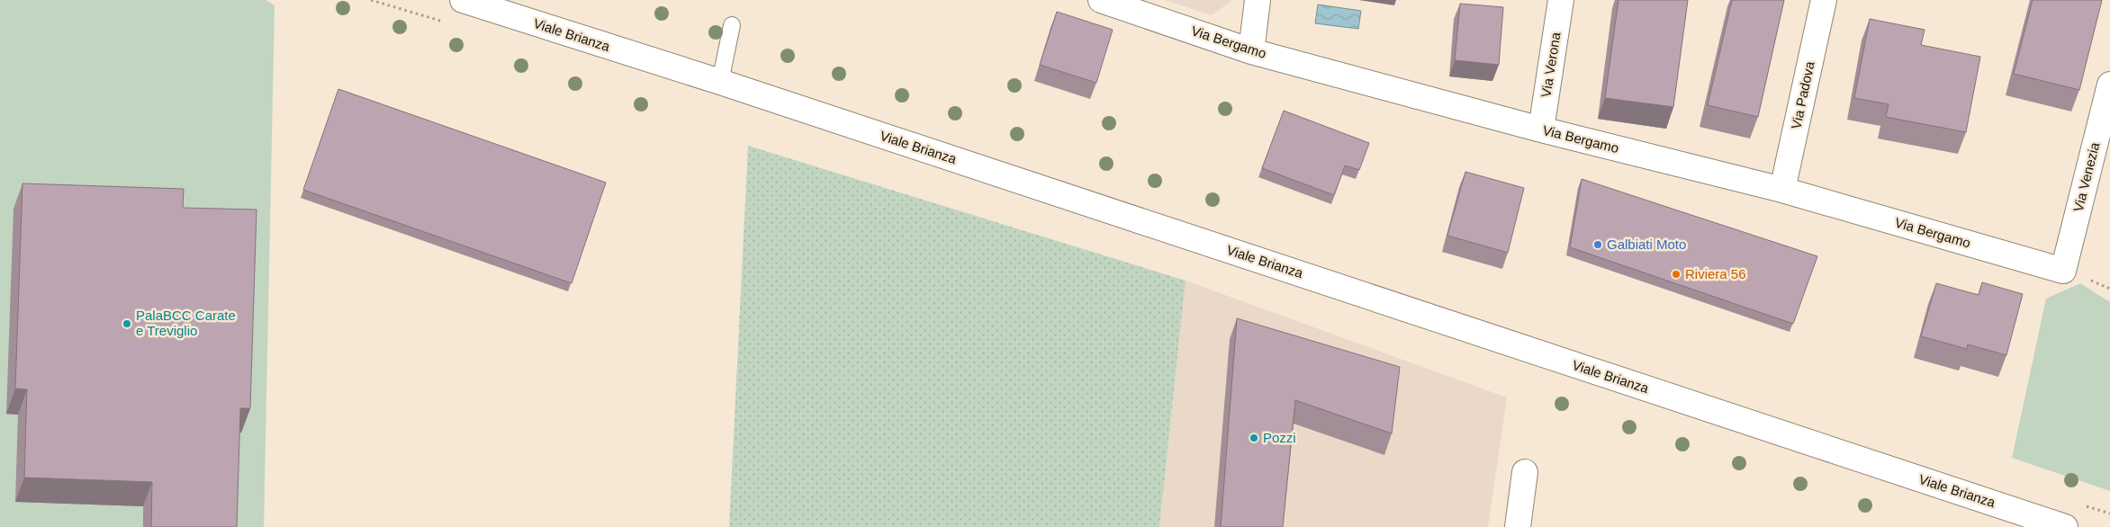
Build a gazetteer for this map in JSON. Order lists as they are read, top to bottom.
{
  "streets": {
    "main road": [
      "Viale Brianza",
      "Via Bergamo",
      "Via Verona",
      "Via Padova",
      "Via Venezia"
    ]
  },
  "crossings": [
    ["Via Bergamo", "Via Verona"],
    ["Via Bergamo", "Via Padova"],
    ["Via Bergamo", "Via Venezia"]
  ],
  "places": [
    "Galbiati Moto",
    "Riviera 56",
    "PalaBCC Carate e Treviglio",
    "Pozzi"
  ]
}
